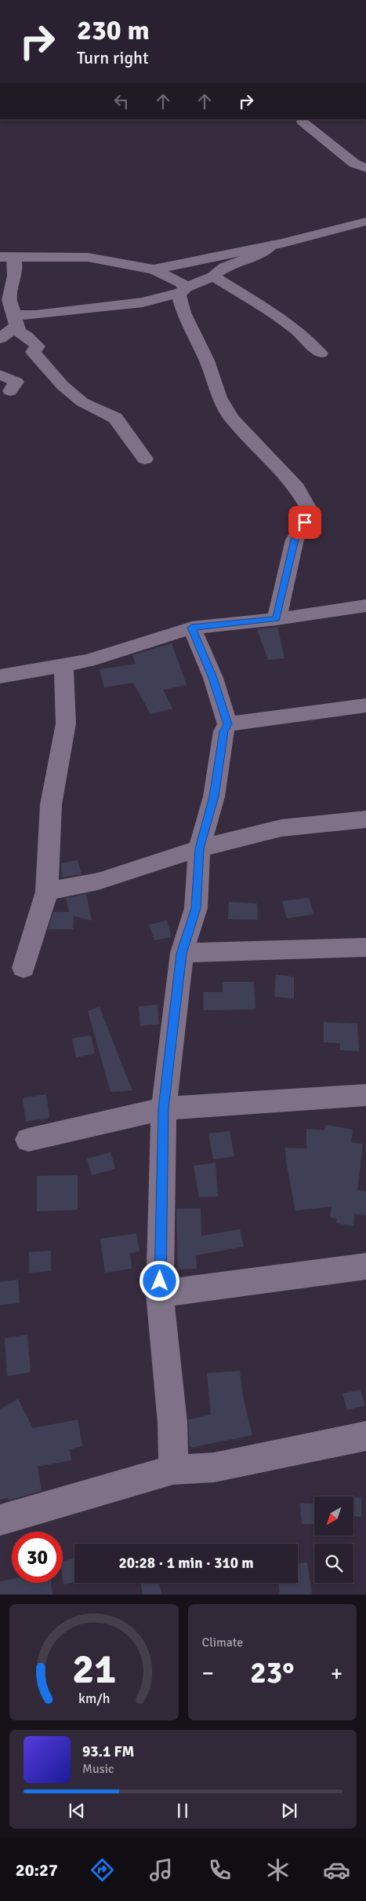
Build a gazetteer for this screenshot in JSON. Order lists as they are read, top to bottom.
{
  "north": "bottom left",
  "page": {
    "turn": ["230 m", "Turn right"],
    "limit": "30",
    "trip": "20:28 · 1 min · 310 m",
    "tile": "Climate",
    "heat": ["−", "23°", "+"],
    "song": ["93.1 FM", "Music"],
    "tabs": "20:27",
    "gauge": ["21", "km/h"]
  }
}
